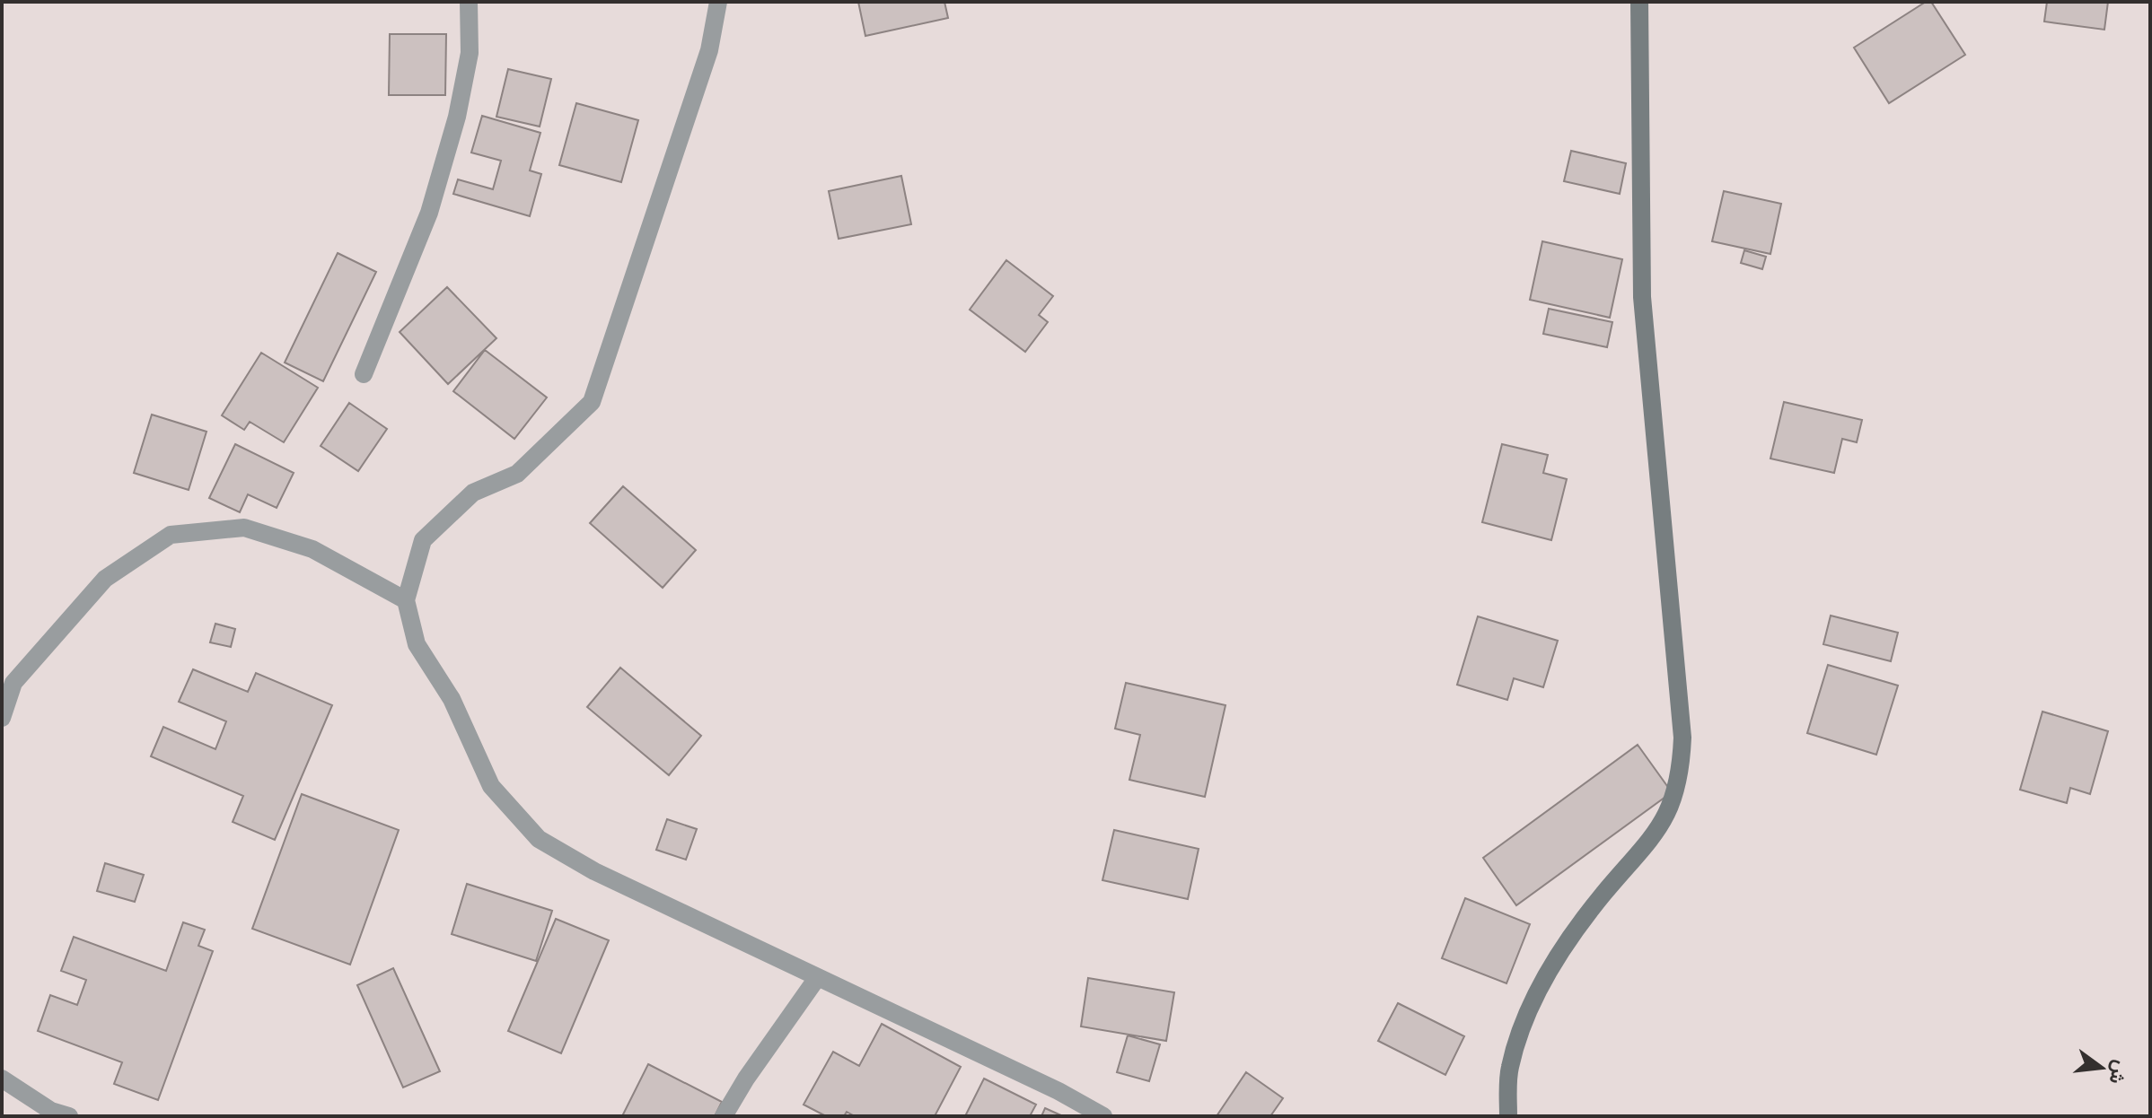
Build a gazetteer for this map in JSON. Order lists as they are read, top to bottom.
{
  "north": "right"
}
